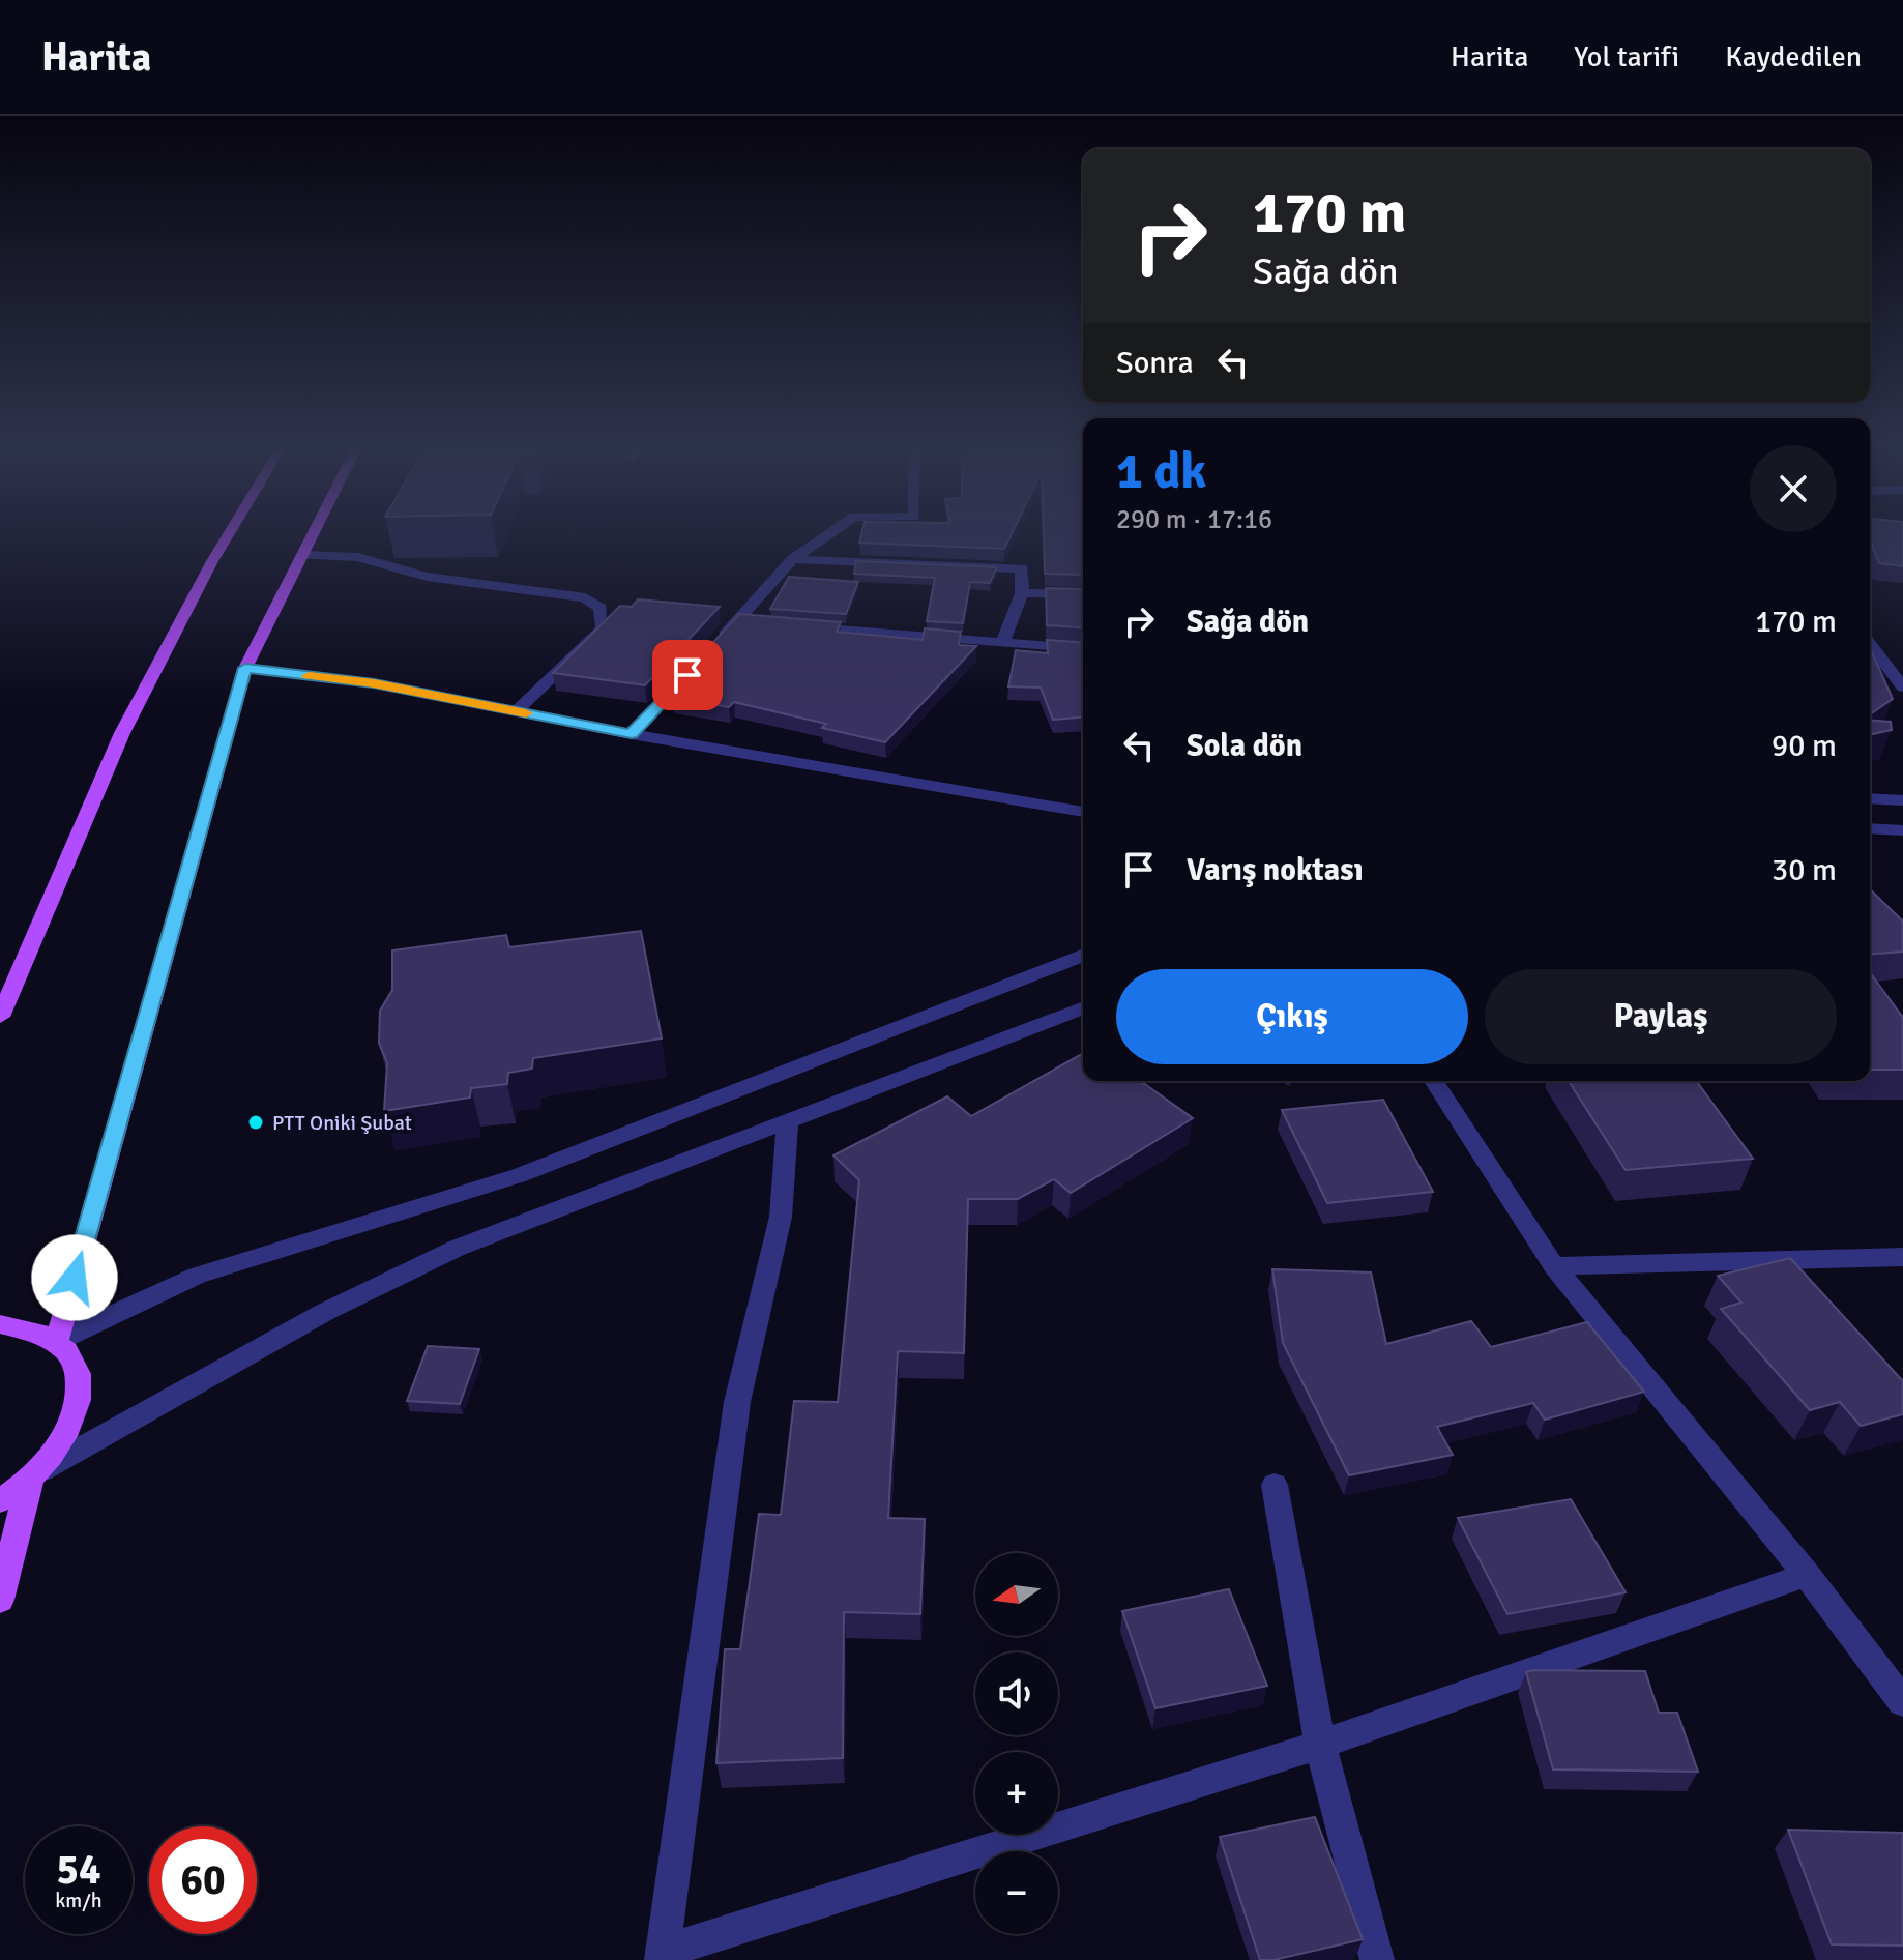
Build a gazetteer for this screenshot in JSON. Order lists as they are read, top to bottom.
{
  "places": ["PTT Oniki Şubat"],
  "north": "left",
  "page": {
    "header": "Harita",
    "nav": ["Harita", "Yol tarifi", "Kaydedilen"],
    "turn": ["170 m", "Sağa dön"],
    "then": "Sonra",
    "heading": ["1 dk", "290 m · 17:16"],
    "list": [
      {
        "name": "Sağa dön",
        "value": "170 m"
      },
      {
        "name": "Sola dön",
        "value": "90 m"
      },
      {
        "name": "Varış noktası",
        "value": "30 m"
      }
    ],
    "buttons": ["Çıkış", "Paylaş"],
    "map_buttons": ["+", "−"],
    "speed": "54 km/h",
    "limit": "60"
  }
}
